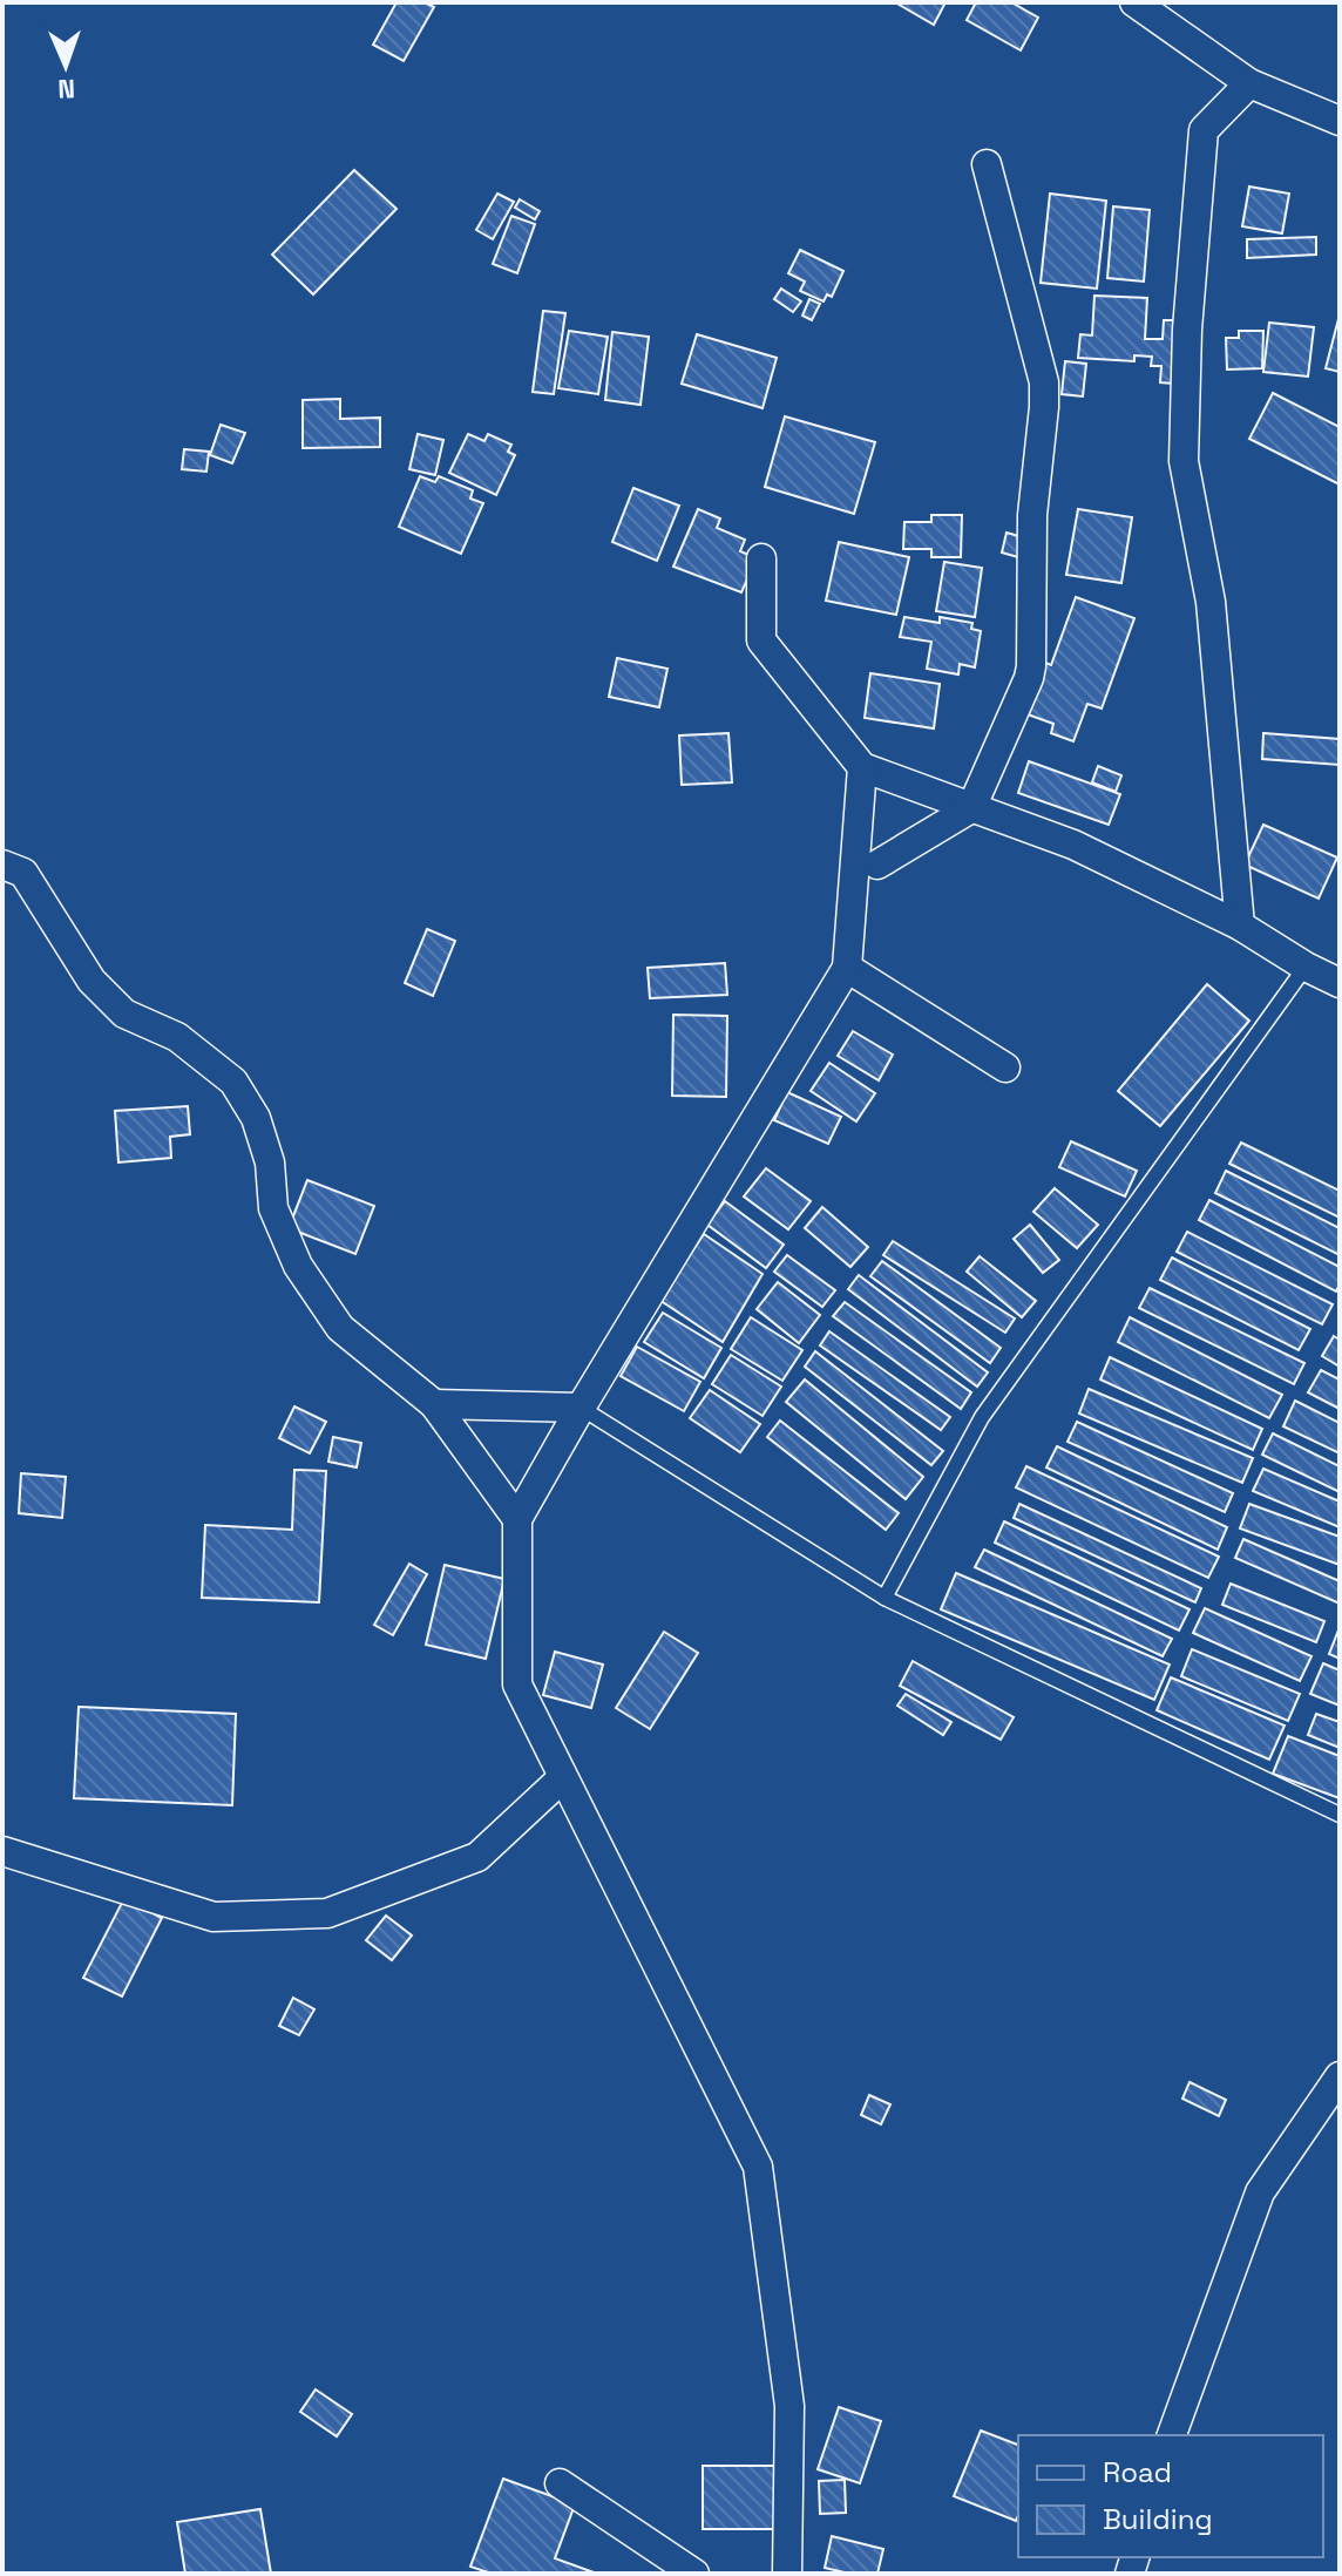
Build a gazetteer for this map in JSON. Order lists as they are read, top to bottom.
{
  "legend": ["Road", "Building"],
  "north": "bottom"
}
